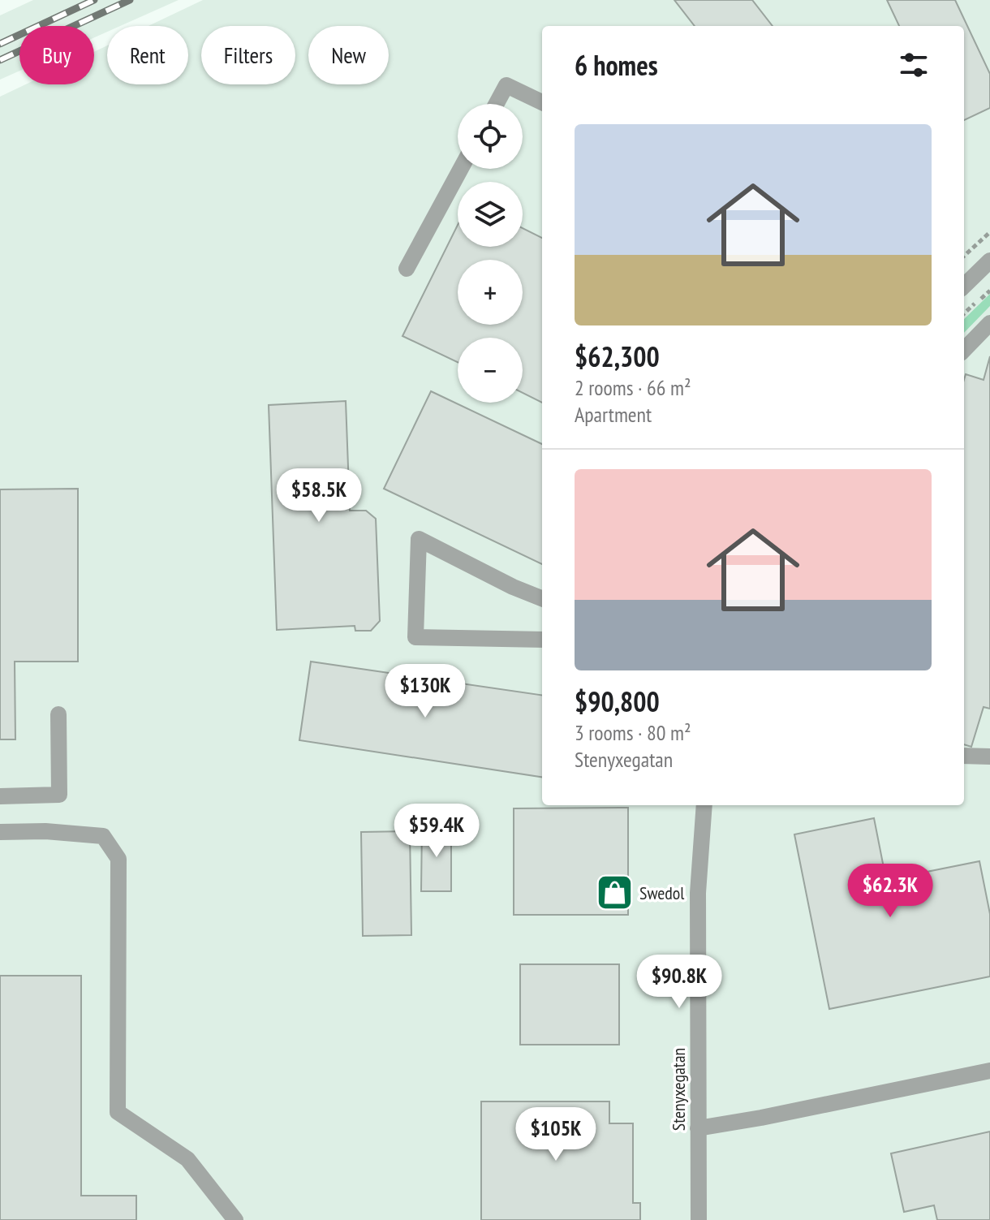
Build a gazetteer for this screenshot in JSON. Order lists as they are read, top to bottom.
{
  "streets": {
    "street": ["Stenyxegatan"]
  },
  "places": {
    "shop": ["Swedol"]
  },
  "page": {
    "chip": [
      "Buy",
      "Rent",
      "Filters",
      "New"
    ],
    "heading": "6 homes",
    "map_buttons": ["+", "−"],
    "list": [
      {
        "name": "$62,300",
        "note": "2 rooms · 66 m² · Apartment"
      },
      {
        "name": "$90,800",
        "note": "3 rooms · 80 m² · Stenyxegatan"
      }
    ],
    "price": [
      "$58.5K",
      "$130K",
      "$59.4K",
      "$62.3K",
      "$90.8K",
      "$105K"
    ]
  }
}
